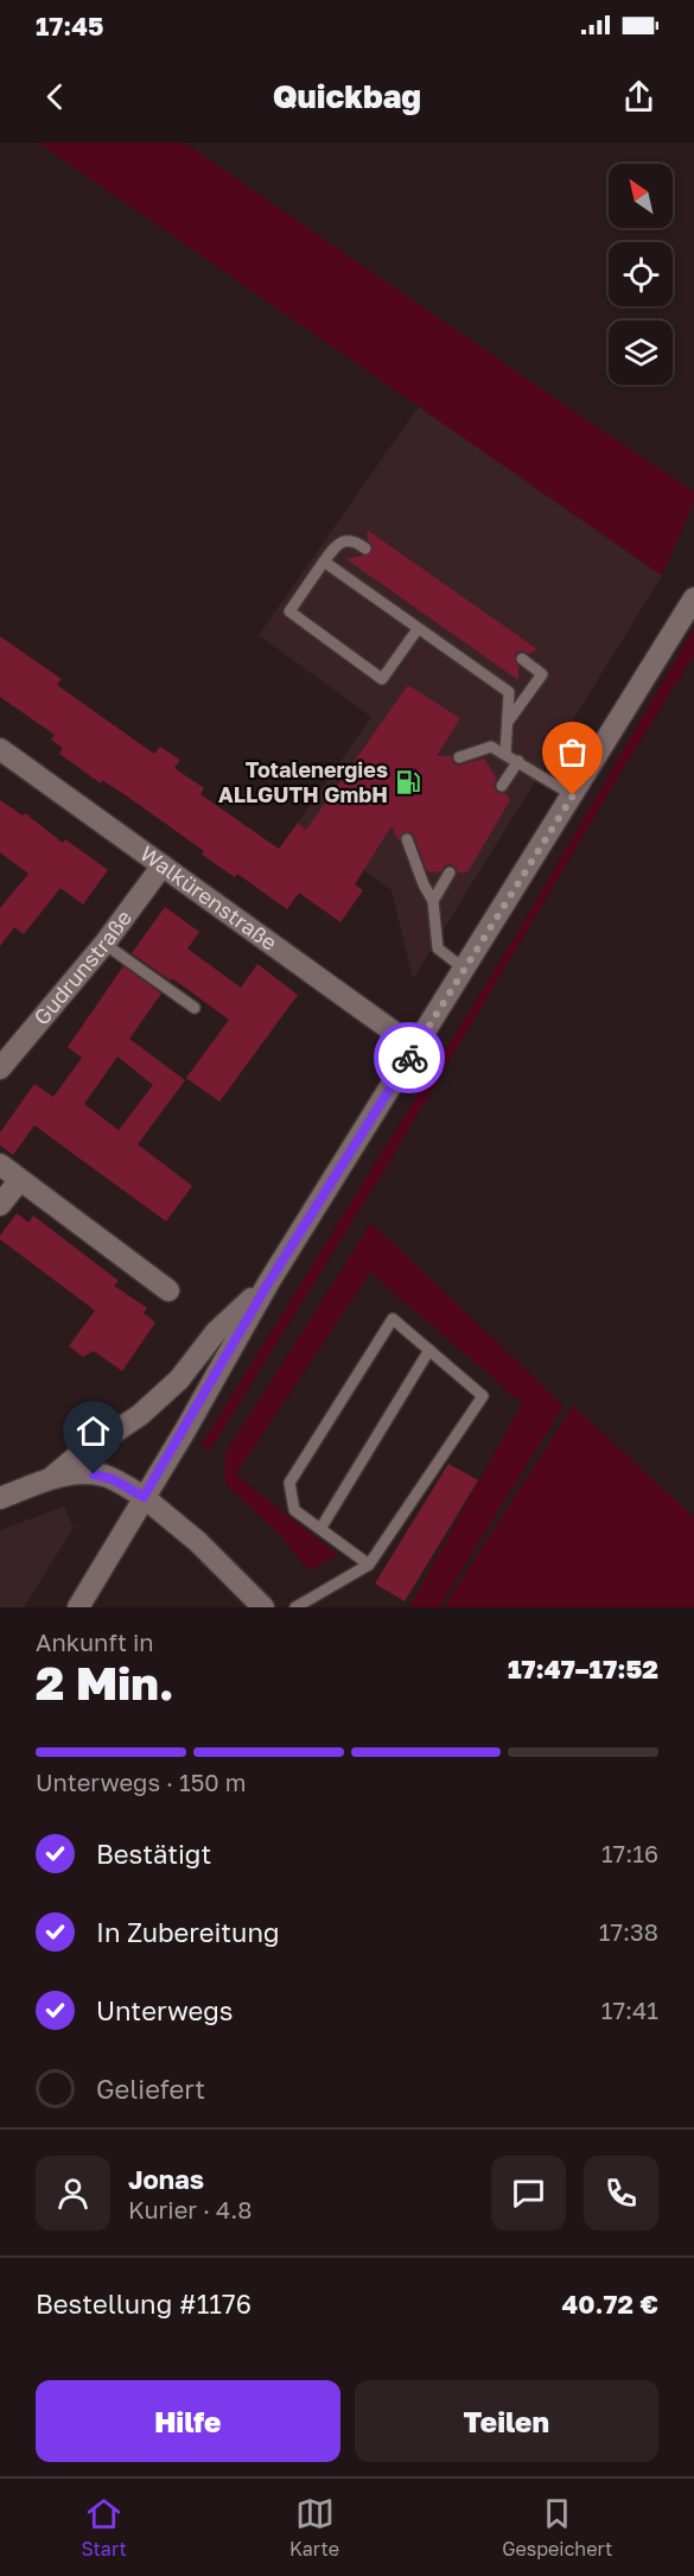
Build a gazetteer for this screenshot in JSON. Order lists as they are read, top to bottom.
{
  "streets": {
    "street": ["Walkürenstraße", "Gudrunstraße"]
  },
  "crossings": [
    ["Walkürenstraße", "Gudrunstraße"]
  ],
  "places": {
    "fuel station": ["Totalenergies ALLGUTH GmbH"]
  },
  "north": "top left",
  "page": {
    "status": "17:45",
    "header": "Quickbag",
    "heading": ["2 Min.", "Ankunft in", "17:47–17:52"],
    "panel": [
      "Jonas",
      "Kurier · 4.8",
      "Bestellung #1176",
      "40.72 €"
    ],
    "bar": "Unterwegs · 150 m",
    "list": [
      ["Bestätigt", "17:16"],
      ["In Zubereitung", "17:38"],
      ["Unterwegs", "17:41"],
      "Geliefert"
    ],
    "buttons": ["Hilfe", "Teilen"],
    "tabs": ["Start", "Karte", "Gespeichert"]
  }
}
